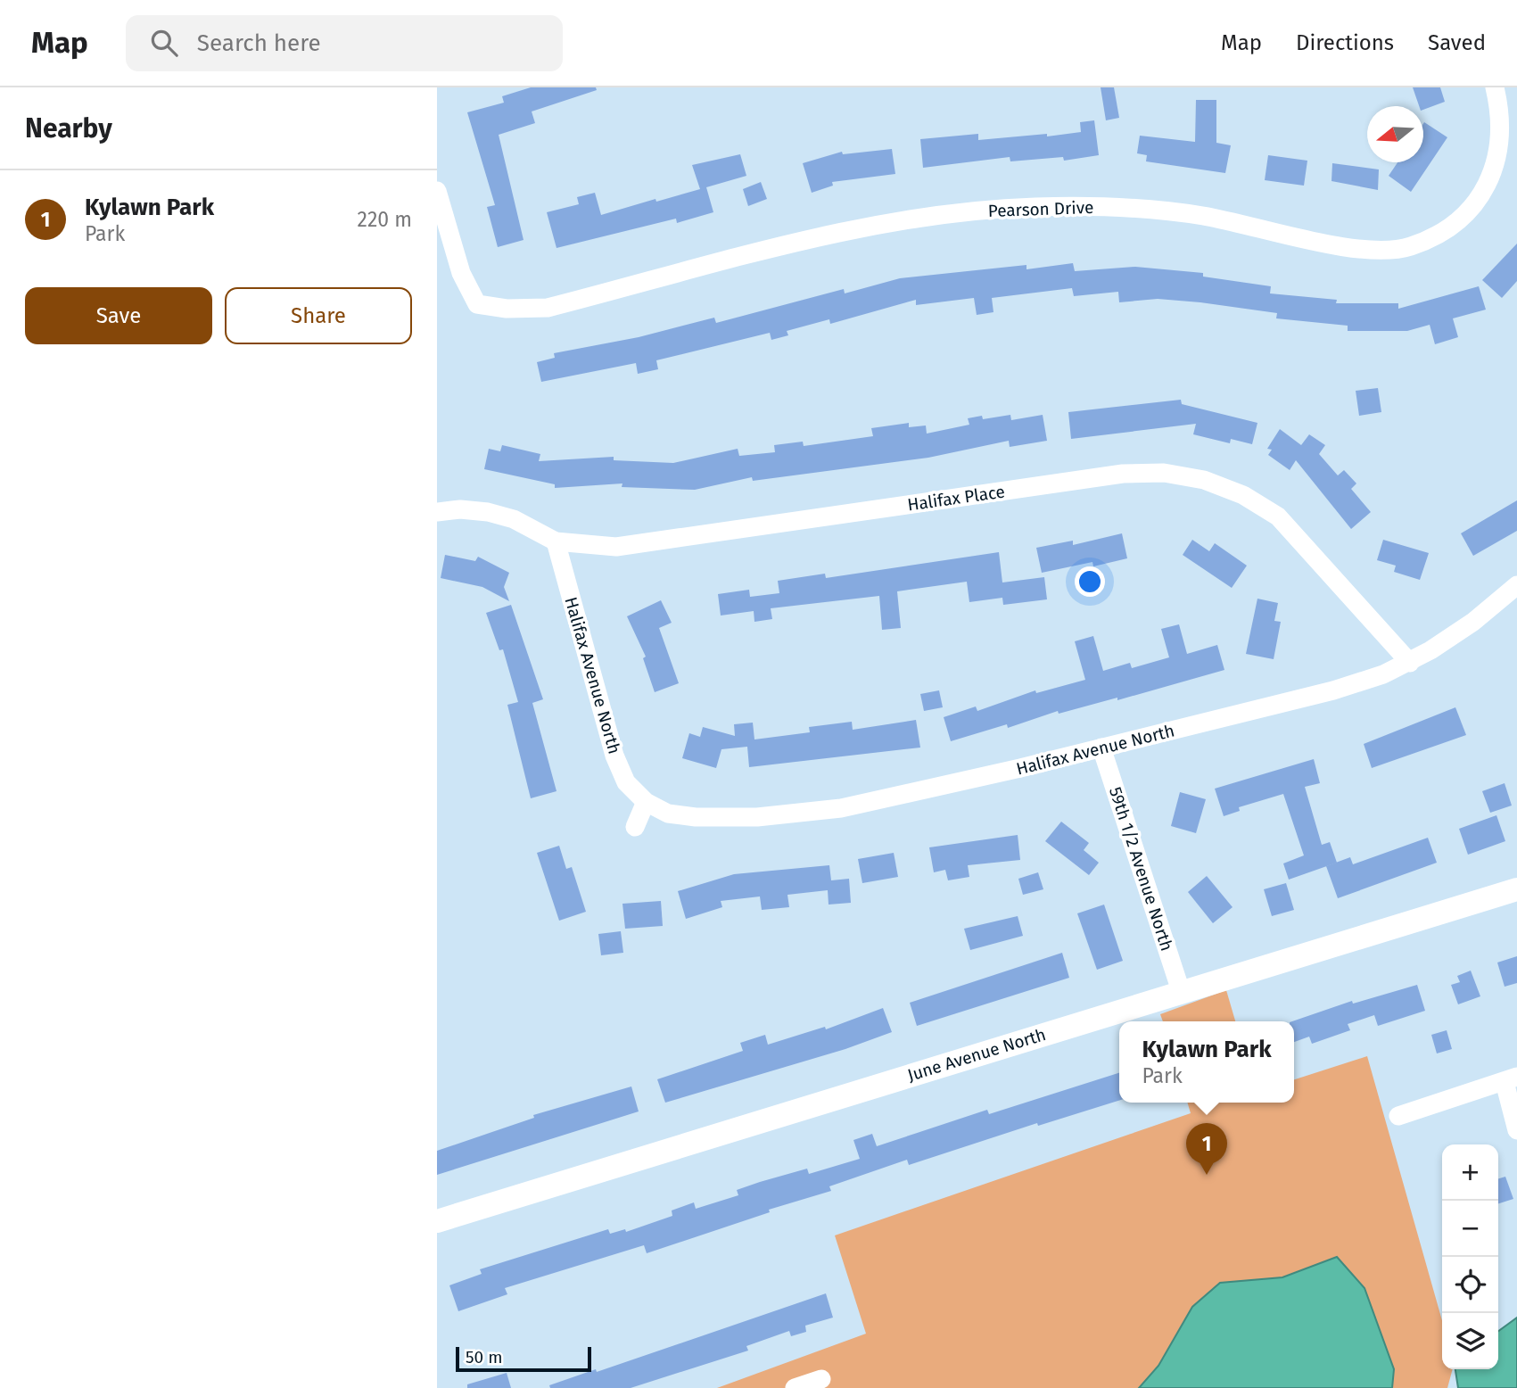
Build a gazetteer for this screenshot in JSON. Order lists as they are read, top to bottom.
{
  "streets": {
    "street": [
      "Pearson Drive",
      "Halifax Place",
      "Halifax Avenue North",
      "59th 1/2 Avenue North",
      "June Avenue North"
    ]
  },
  "crossings": [
    ["Halifax Place", "Halifax Avenue North"],
    ["Halifax Avenue North", "59th 1/2 Avenue North"],
    ["59th 1/2 Avenue North", "June Avenue North"]
  ],
  "scale_bar": "50 m",
  "north": "left",
  "page": {
    "header": "Map",
    "search": "Search here",
    "nav": ["Map", "Directions", "Saved"],
    "heading": "Nearby",
    "list": [
      {
        "mark": "1",
        "name": "Kylawn Park",
        "note": "Park",
        "value": "220 m"
      }
    ],
    "buttons": ["Save", "Share"],
    "popup": ["Kylawn Park", "Park"],
    "pins": "1",
    "map_buttons": ["+", "−"],
    "scale": "50 m"
  }
}
